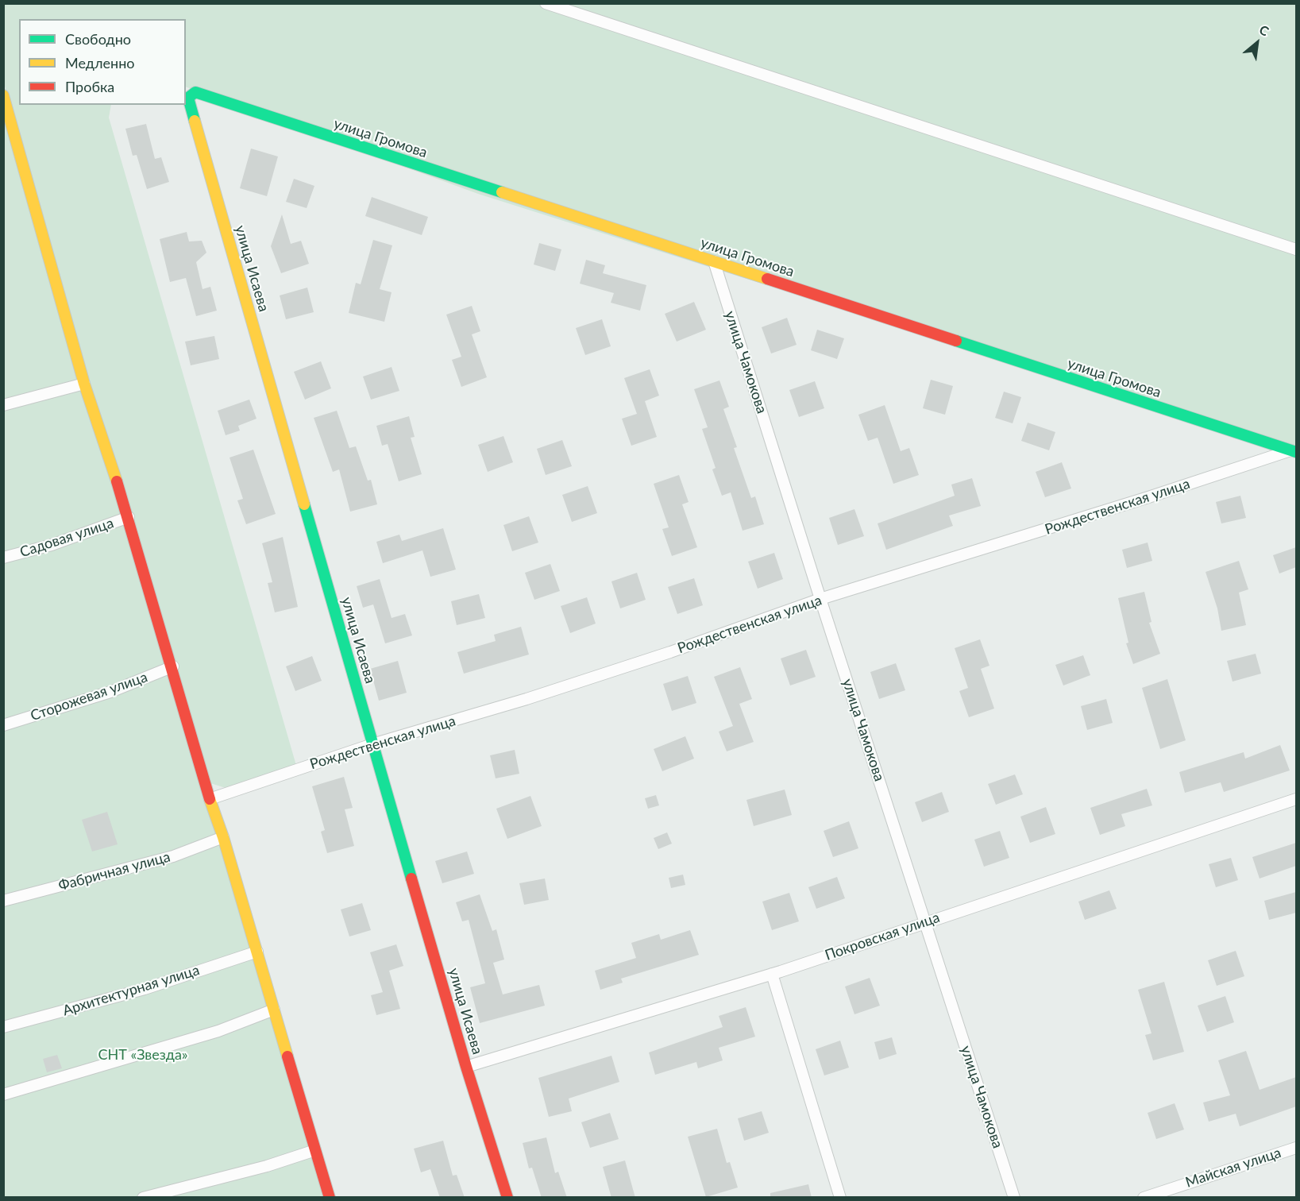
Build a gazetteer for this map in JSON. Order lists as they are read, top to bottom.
{
  "streets": {
    "street": [
      "улица Громова",
      "улица Исаева",
      "улица Чамокова",
      "Рождественская улица",
      "Садовая улица",
      "Сторожевая улица",
      "Фабричная улица",
      "Покровская улица",
      "Архитектурная улица",
      "Майская улица"
    ]
  },
  "crossings": [
    ["улица Громова", "улица Исаева"],
    ["улица Громова", "улица Чамокова"],
    ["улица Громова", "Рождественская улица"],
    ["улица Исаева", "Рождественская улица"],
    ["улица Исаева", "Покровская улица"],
    ["улица Чамокова", "Рождественская улица"],
    ["улица Чамокова", "Покровская улица"]
  ],
  "parks": ["СНТ «Звезда»"],
  "legend": ["Свободно", "Медленно", "Пробка"],
  "north": "top right"
}
